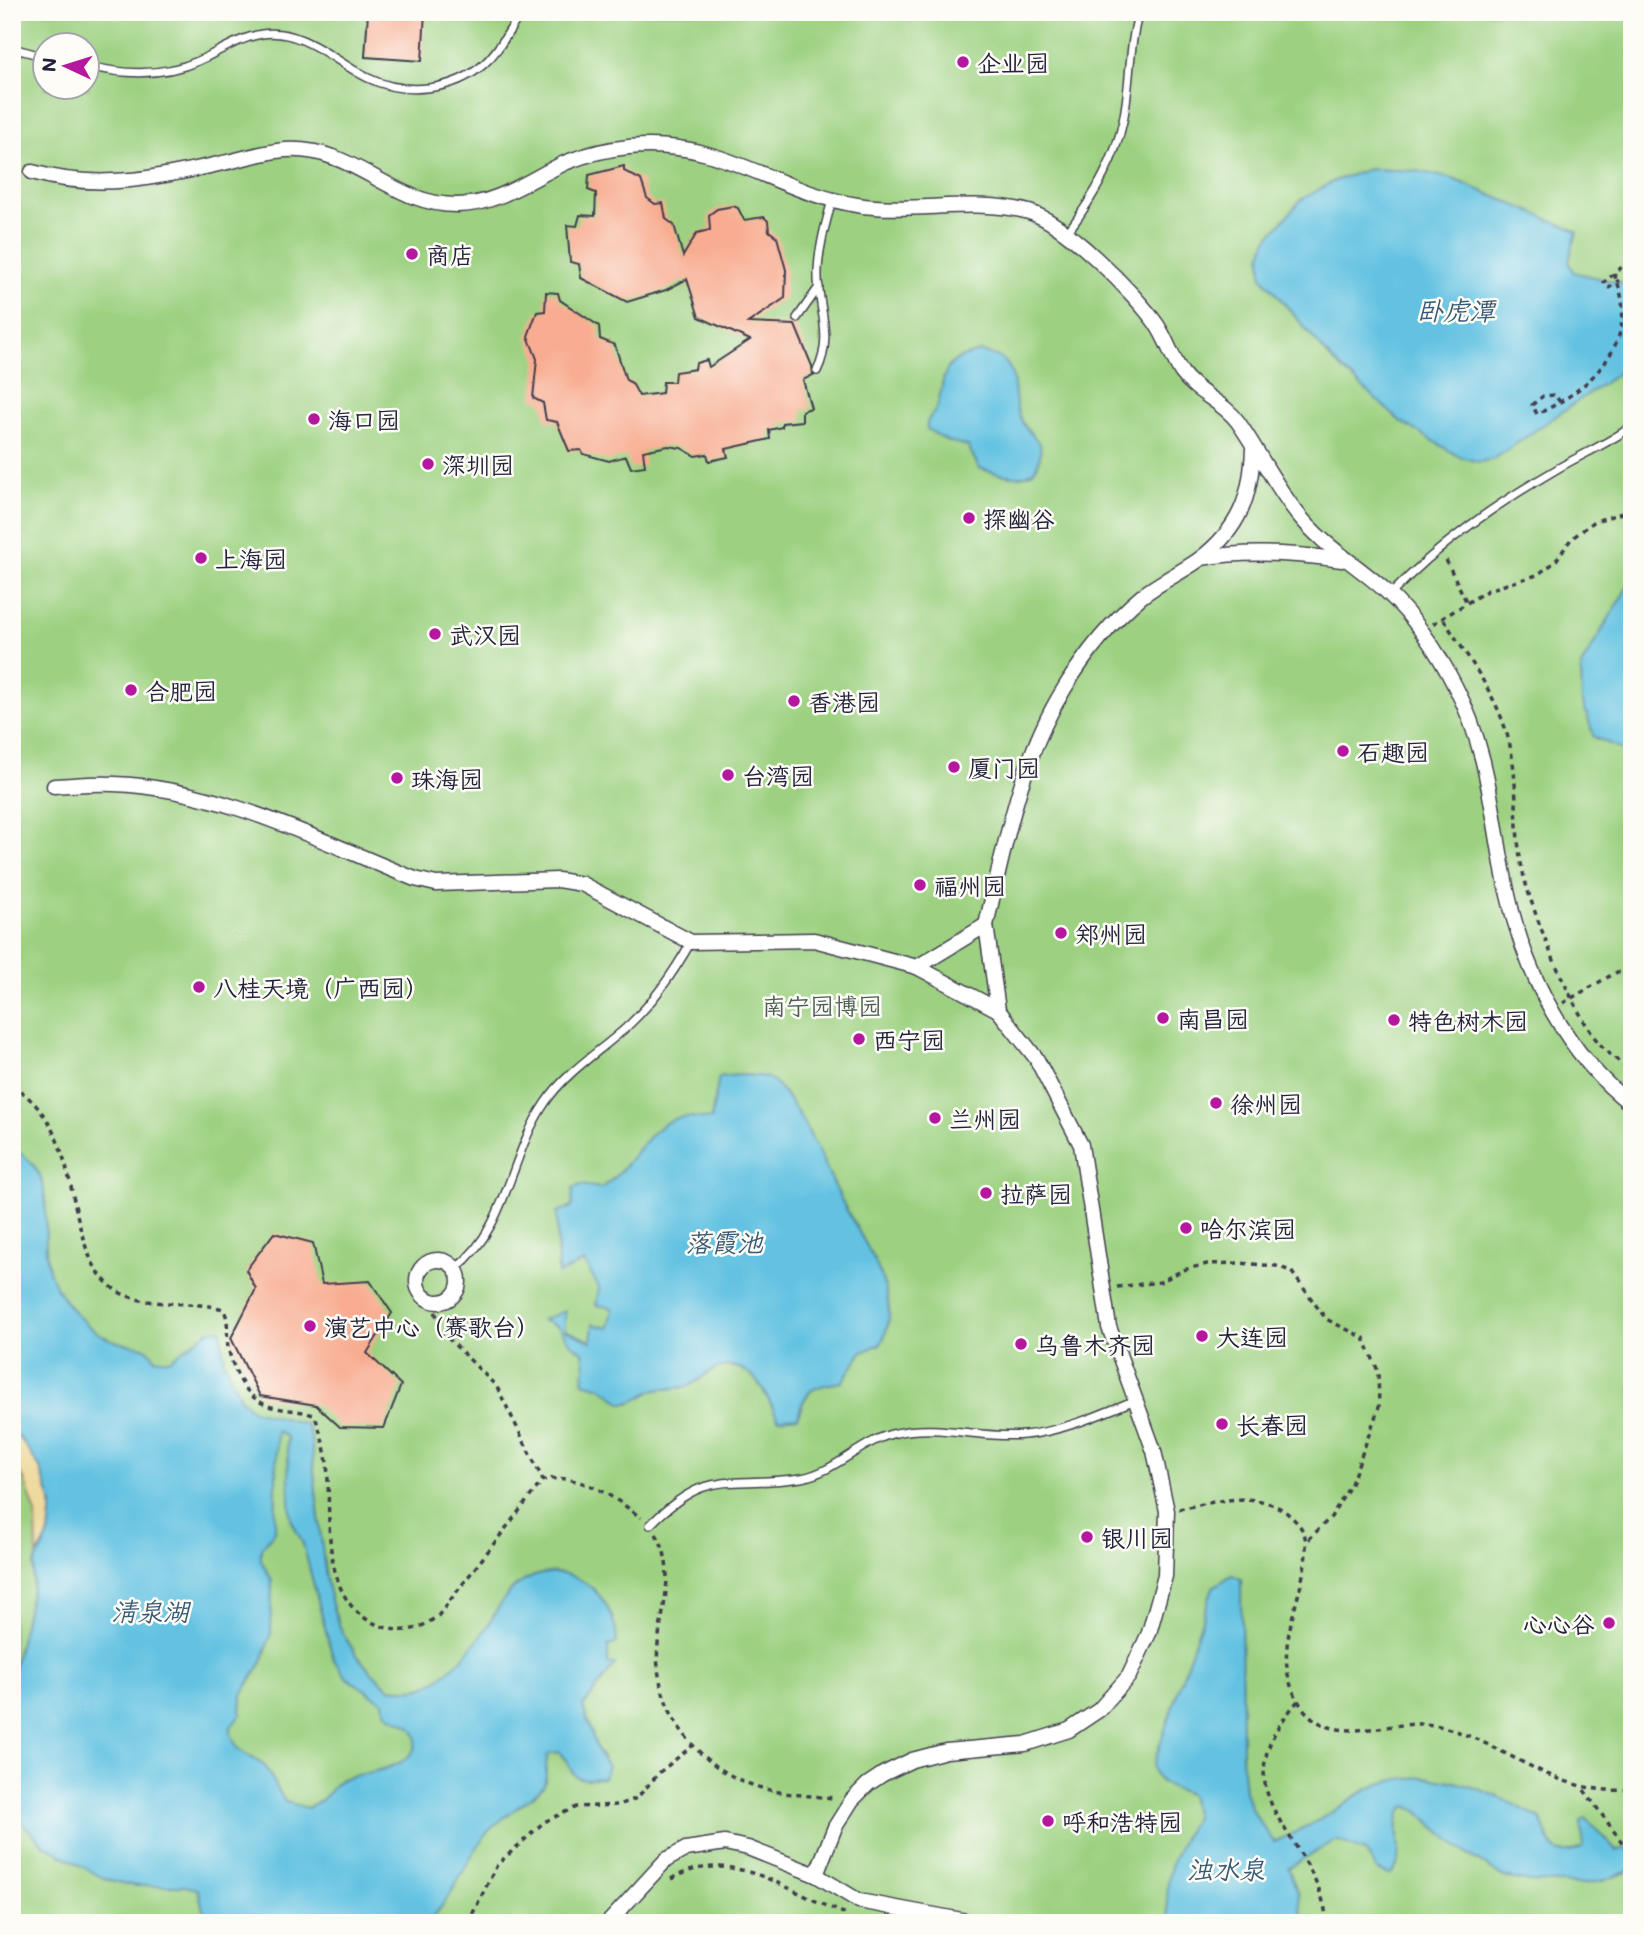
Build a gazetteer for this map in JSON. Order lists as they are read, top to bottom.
{
  "water": [
    "卧虎潭",
    "落霞池",
    "清泉湖",
    "浊水泉"
  ],
  "parks": ["南宁园博园"],
  "places": [
    "企业园",
    "商店",
    "海口园",
    "深圳园",
    "探幽谷",
    "上海园",
    "武汉园",
    "合肥园",
    "香港园",
    "石趣园",
    "厦门园",
    "台湾园",
    "珠海园",
    "福州园",
    "郑州园",
    "八桂天境（广西园）",
    "南昌园",
    "特色树木园",
    "西宁园",
    "徐州园",
    "兰州园",
    "拉萨园",
    "哈尔滨园",
    "演艺中心（赛歌台）",
    "大连园",
    "乌鲁木齐园",
    "长春园",
    "银川园",
    "心心谷",
    "呼和浩特园"
  ],
  "north": "left"
}
